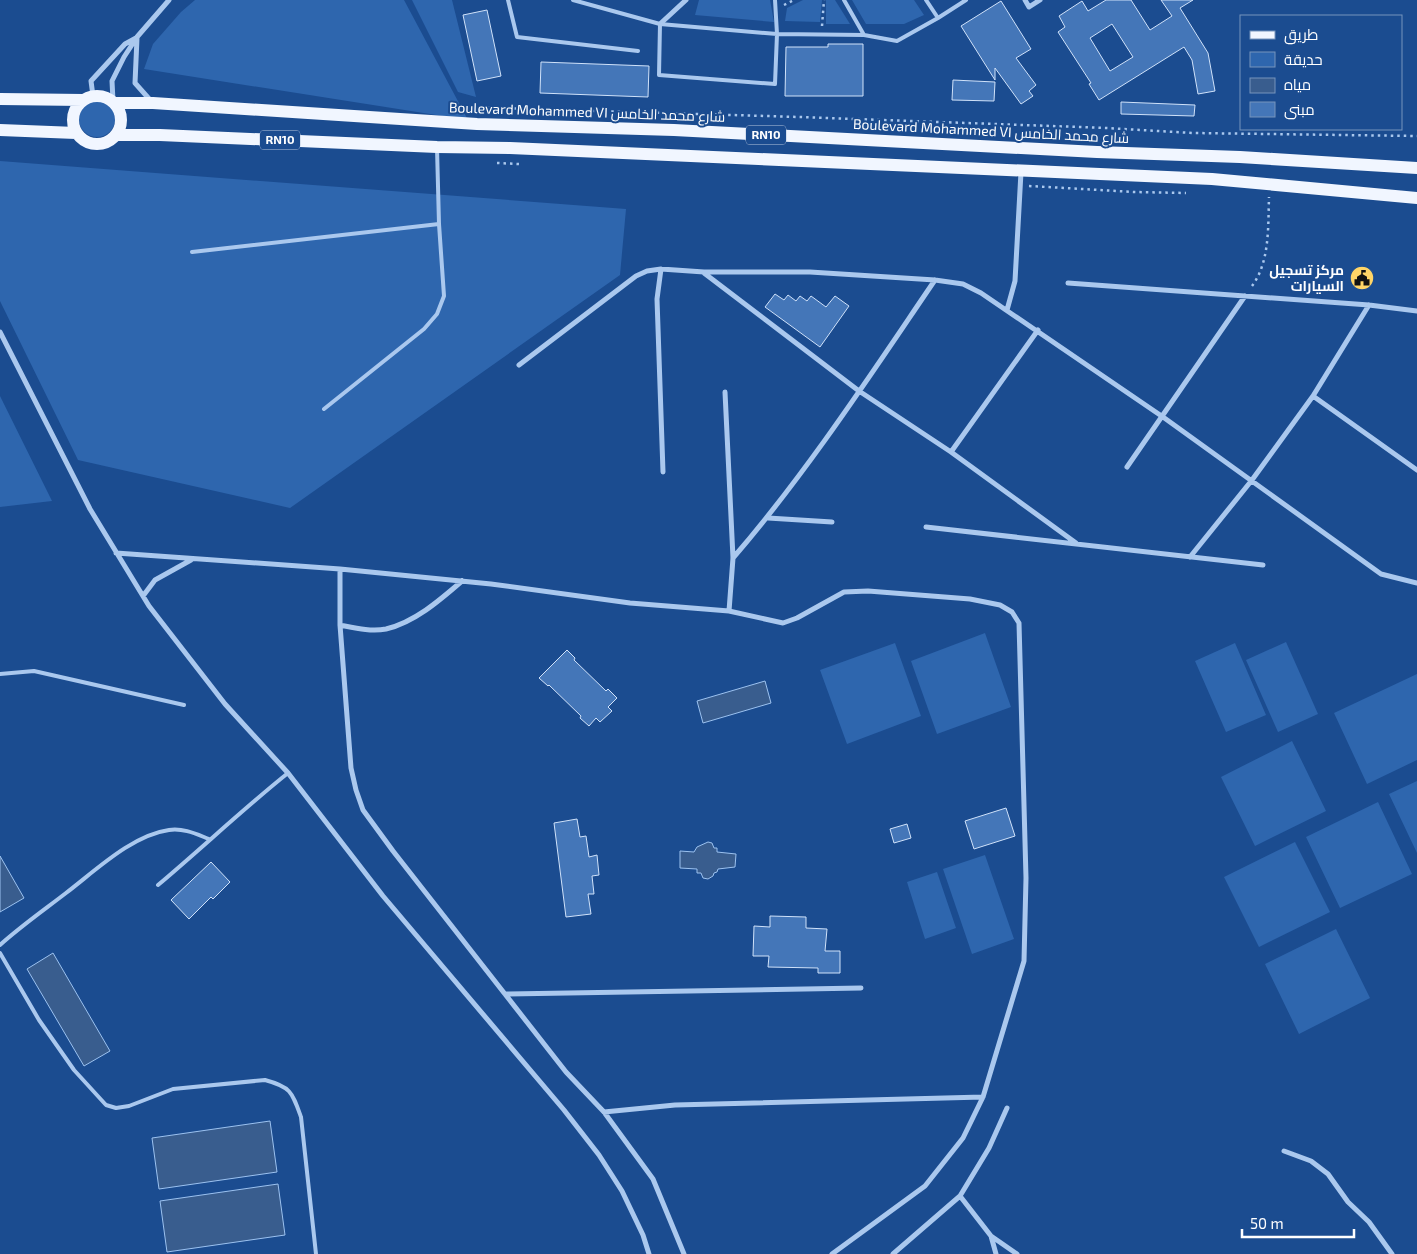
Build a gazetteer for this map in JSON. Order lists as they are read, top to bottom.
{
  "streets": {
    "main road": ["Boulevard Mohammed VI شارع محمد الخامس", "RN10"]
  },
  "crossings": [
    ["Boulevard Mohammed VI شارع محمد الخامس", "RN10"]
  ],
  "places": {
    "public building": ["مركز تسجيل السيارات"]
  },
  "legend": [
    "طريق",
    "حديقة",
    "مياه",
    "مبنى"
  ],
  "scale_bar": "50 m"
}
